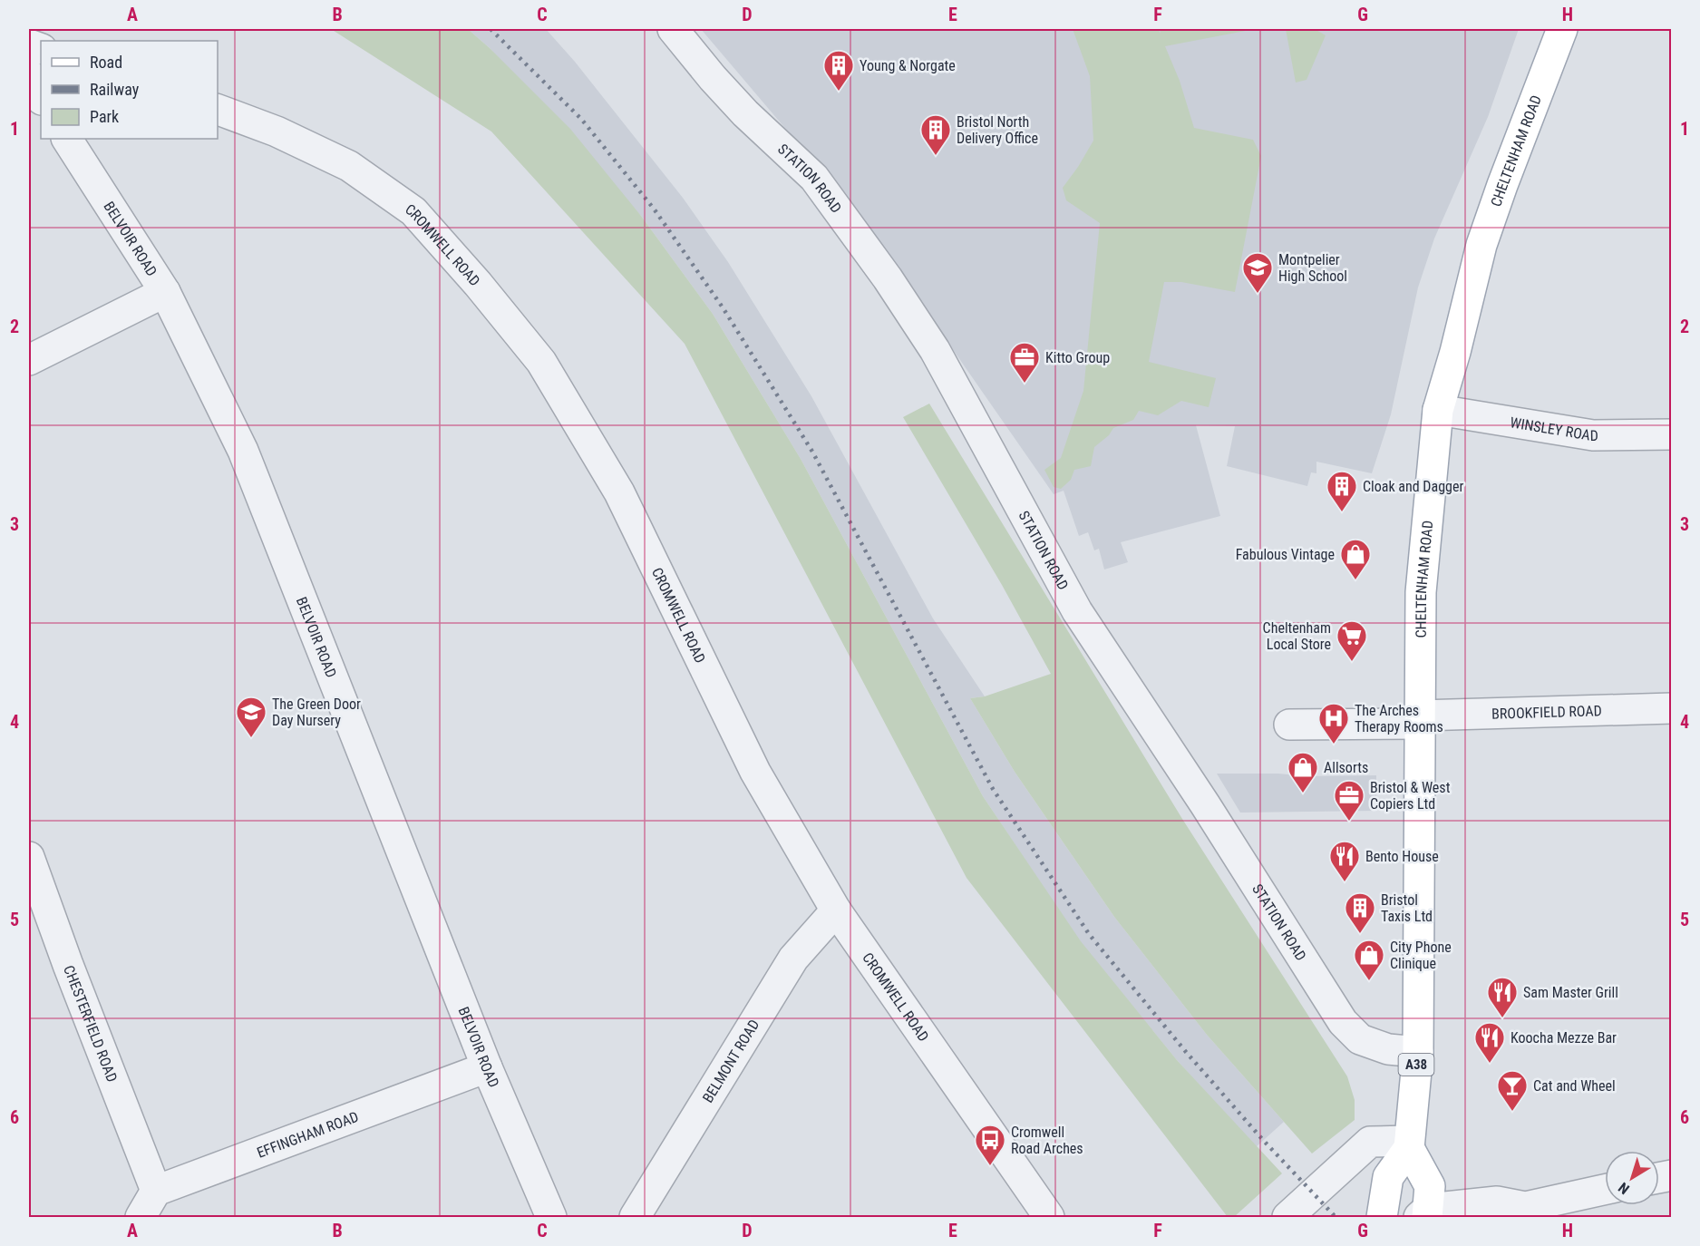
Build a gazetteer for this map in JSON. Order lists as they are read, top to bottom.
{
  "streets": {
    "main road": ["CHELTENHAM ROAD", "A38"],
    "street": [
      "STATION ROAD",
      "BELVOIR ROAD",
      "CROMWELL ROAD",
      "WINSLEY ROAD",
      "BROOKFIELD ROAD",
      "CHESTERFIELD ROAD",
      "BELMONT ROAD",
      "EFFINGHAM ROAD"
    ]
  },
  "crossings": [
    ["CHELTENHAM ROAD", "STATION ROAD"],
    ["CHELTENHAM ROAD", "WINSLEY ROAD"],
    ["CHELTENHAM ROAD", "BROOKFIELD ROAD"],
    ["BELVOIR ROAD", "EFFINGHAM ROAD"],
    ["CROMWELL ROAD", "BELMONT ROAD"],
    ["CHESTERFIELD ROAD", "EFFINGHAM ROAD"]
  ],
  "places": {
    "building": [
      "Young & Norgate",
      "Bristol North Delivery Office",
      "Cloak and Dagger",
      "Bristol Taxis Ltd"
    ],
    "school or university": ["Montpelier High School", "The Green Door Day Nursery"],
    "office": ["Kitto Group", "Bristol & West Copiers Ltd"],
    "shop": ["Fabulous Vintage", "Allsorts", "City Phone Clinique"],
    "supermarket": ["Cheltenham Local Store"],
    "hospital": ["The Arches Therapy Rooms"],
    "restaurant": ["Bento House", "Sam Master Grill", "Koocha Mezze Bar"],
    "bar": ["Cat and Wheel"],
    "bus stop": ["Cromwell Road Arches"]
  },
  "legend": ["Road", "Railway", "Park"],
  "north": "bottom left",
  "grid": {
    "columns": [
      "A",
      "B",
      "C",
      "D",
      "E",
      "F",
      "G",
      "H"
    ],
    "rows": [
      "1",
      "2",
      "3",
      "4",
      "5",
      "6"
    ]
  }
}
